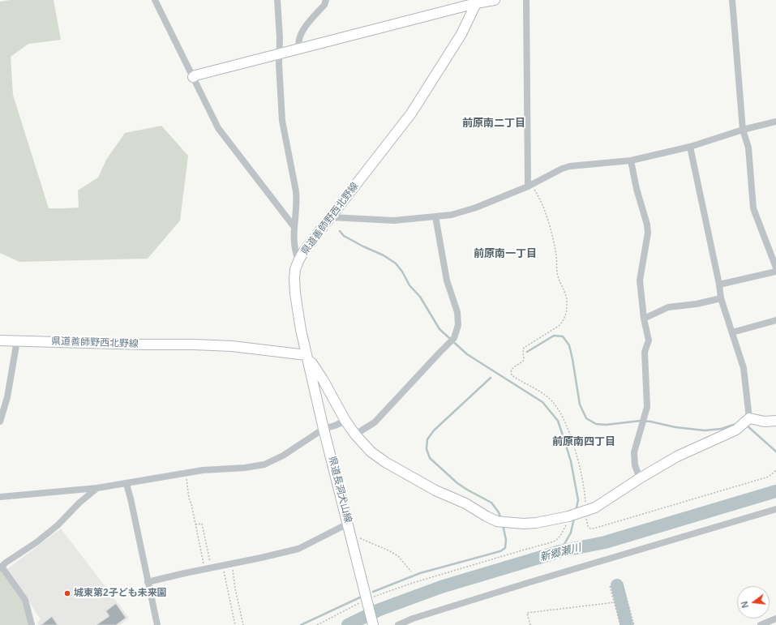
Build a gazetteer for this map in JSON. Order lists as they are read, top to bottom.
{
  "streets": {
    "main road": ["県道善師野西北野線", "県道長洞犬山線"]
  },
  "crossings": [
    ["県道善師野西北野線", "県道長洞犬山線"]
  ],
  "districts": ["前原南二丁目", "前原南一丁目", "前原南四丁目"],
  "water": ["新郷瀬川"],
  "places": ["城東第2子ども未来園"],
  "north": "left"
}
